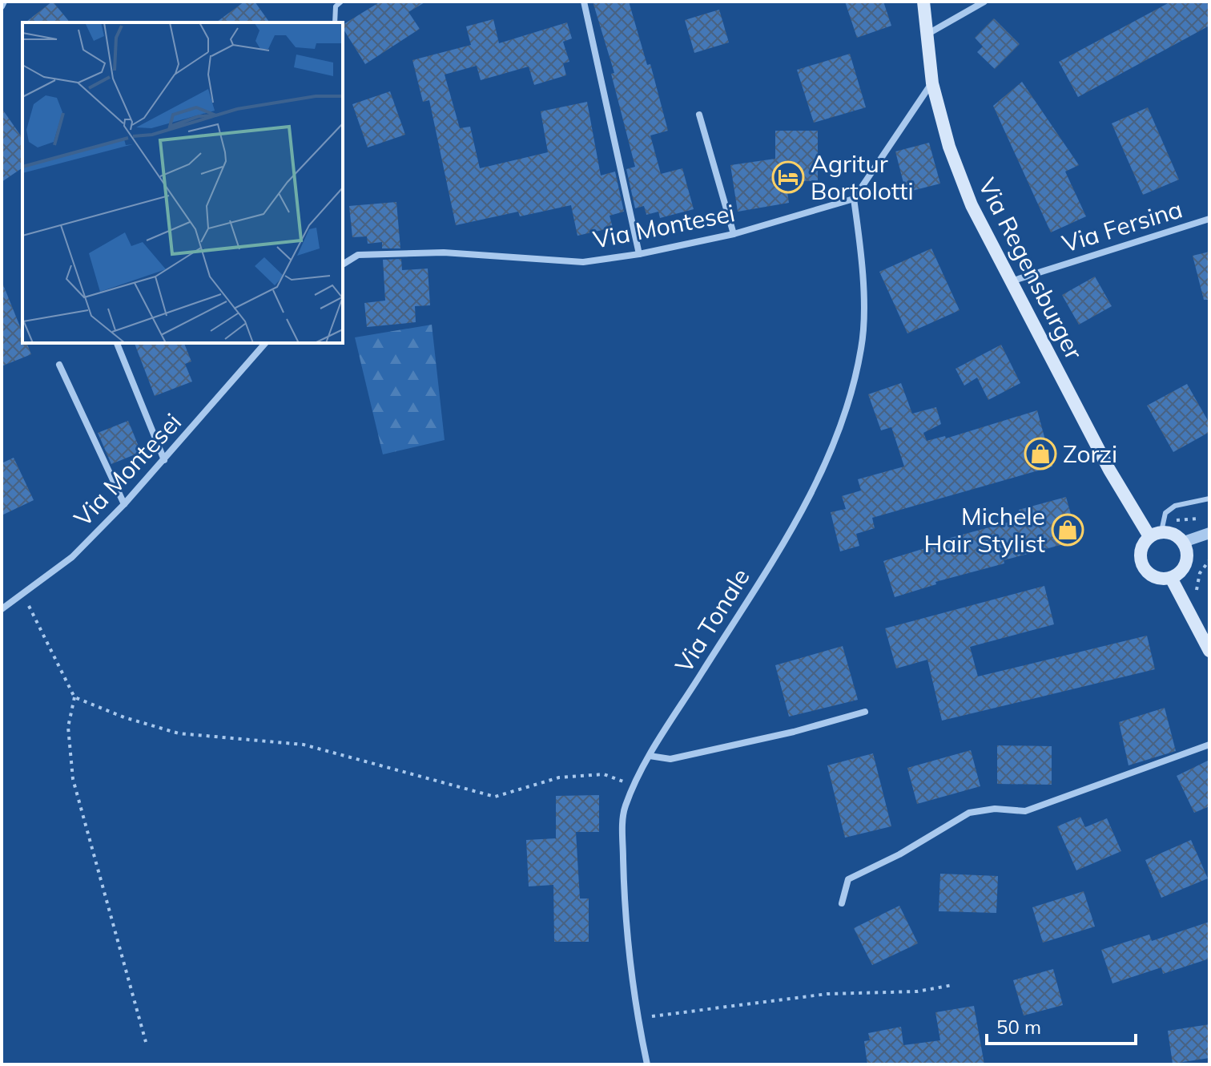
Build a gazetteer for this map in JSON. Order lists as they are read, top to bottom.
{
  "streets": {
    "main road": ["Via Regensburger"],
    "street": ["Via Montesei", "Via Fersina", "Via Tonale"]
  },
  "crossings": [
    ["Via Montesei", "Via Tonale"],
    ["Via Fersina", "Via Regensburger"]
  ],
  "places": {
    "hotel": ["Agritur Bortolotti"],
    "shop": ["Zorzi", "Michele Hair Stylist"]
  },
  "scale_bar": "50 m"
}
